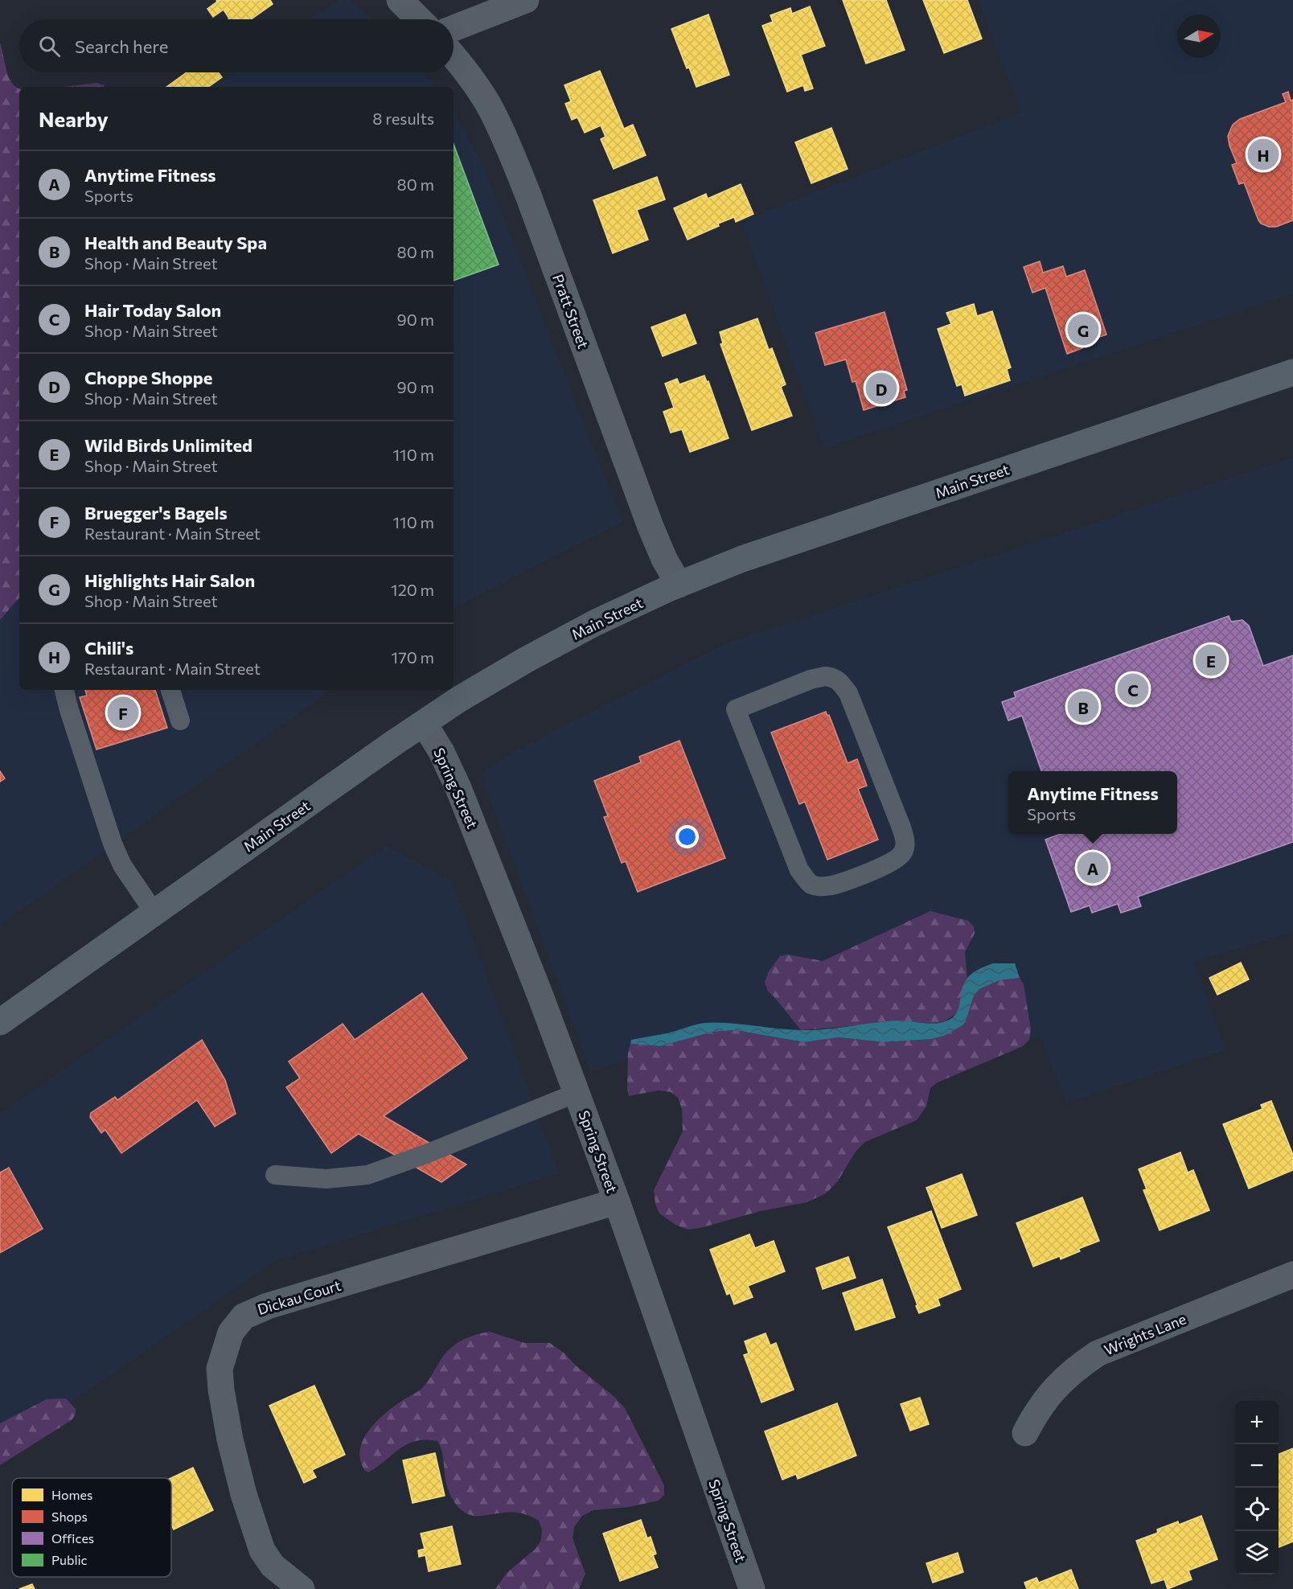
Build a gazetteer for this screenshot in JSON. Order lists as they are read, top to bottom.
{
  "streets": {
    "main road": ["Main Street"],
    "street": [
      "Pratt Street",
      "Spring Street",
      "Dickau Court",
      "Wrights Lane"
    ]
  },
  "crossings": [
    ["Pratt Street", "Main Street"],
    ["Main Street", "Spring Street"],
    ["Spring Street", "Dickau Court"]
  ],
  "legend": [
    "Homes",
    "Shops",
    "Offices",
    "Public"
  ],
  "north": "right",
  "page": {
    "search": "Search here",
    "heading": ["Nearby", "8 results"],
    "pins": [
      "H",
      "G",
      "D",
      "E",
      "C",
      "B",
      "F",
      "A"
    ],
    "list": [
      {
        "mark": "A",
        "name": "Anytime Fitness",
        "note": "Sports",
        "value": "80 m"
      },
      {
        "mark": "B",
        "name": "Health and Beauty Spa",
        "note": "Shop · Main Street",
        "value": "80 m"
      },
      {
        "mark": "C",
        "name": "Hair Today Salon",
        "note": "Shop · Main Street",
        "value": "90 m"
      },
      {
        "mark": "D",
        "name": "Choppe Shoppe",
        "note": "Shop · Main Street",
        "value": "90 m"
      },
      {
        "mark": "E",
        "name": "Wild Birds Unlimited",
        "note": "Shop · Main Street",
        "value": "110 m"
      },
      {
        "mark": "F",
        "name": "Bruegger's Bagels",
        "note": "Restaurant · Main Street",
        "value": "110 m"
      },
      {
        "mark": "G",
        "name": "Highlights Hair Salon",
        "note": "Shop · Main Street",
        "value": "120 m"
      },
      {
        "mark": "H",
        "name": "Chili's",
        "note": "Restaurant · Main Street",
        "value": "170 m"
      }
    ],
    "popup": ["Anytime Fitness", "Sports"],
    "map_buttons": ["+", "−"]
  }
}
